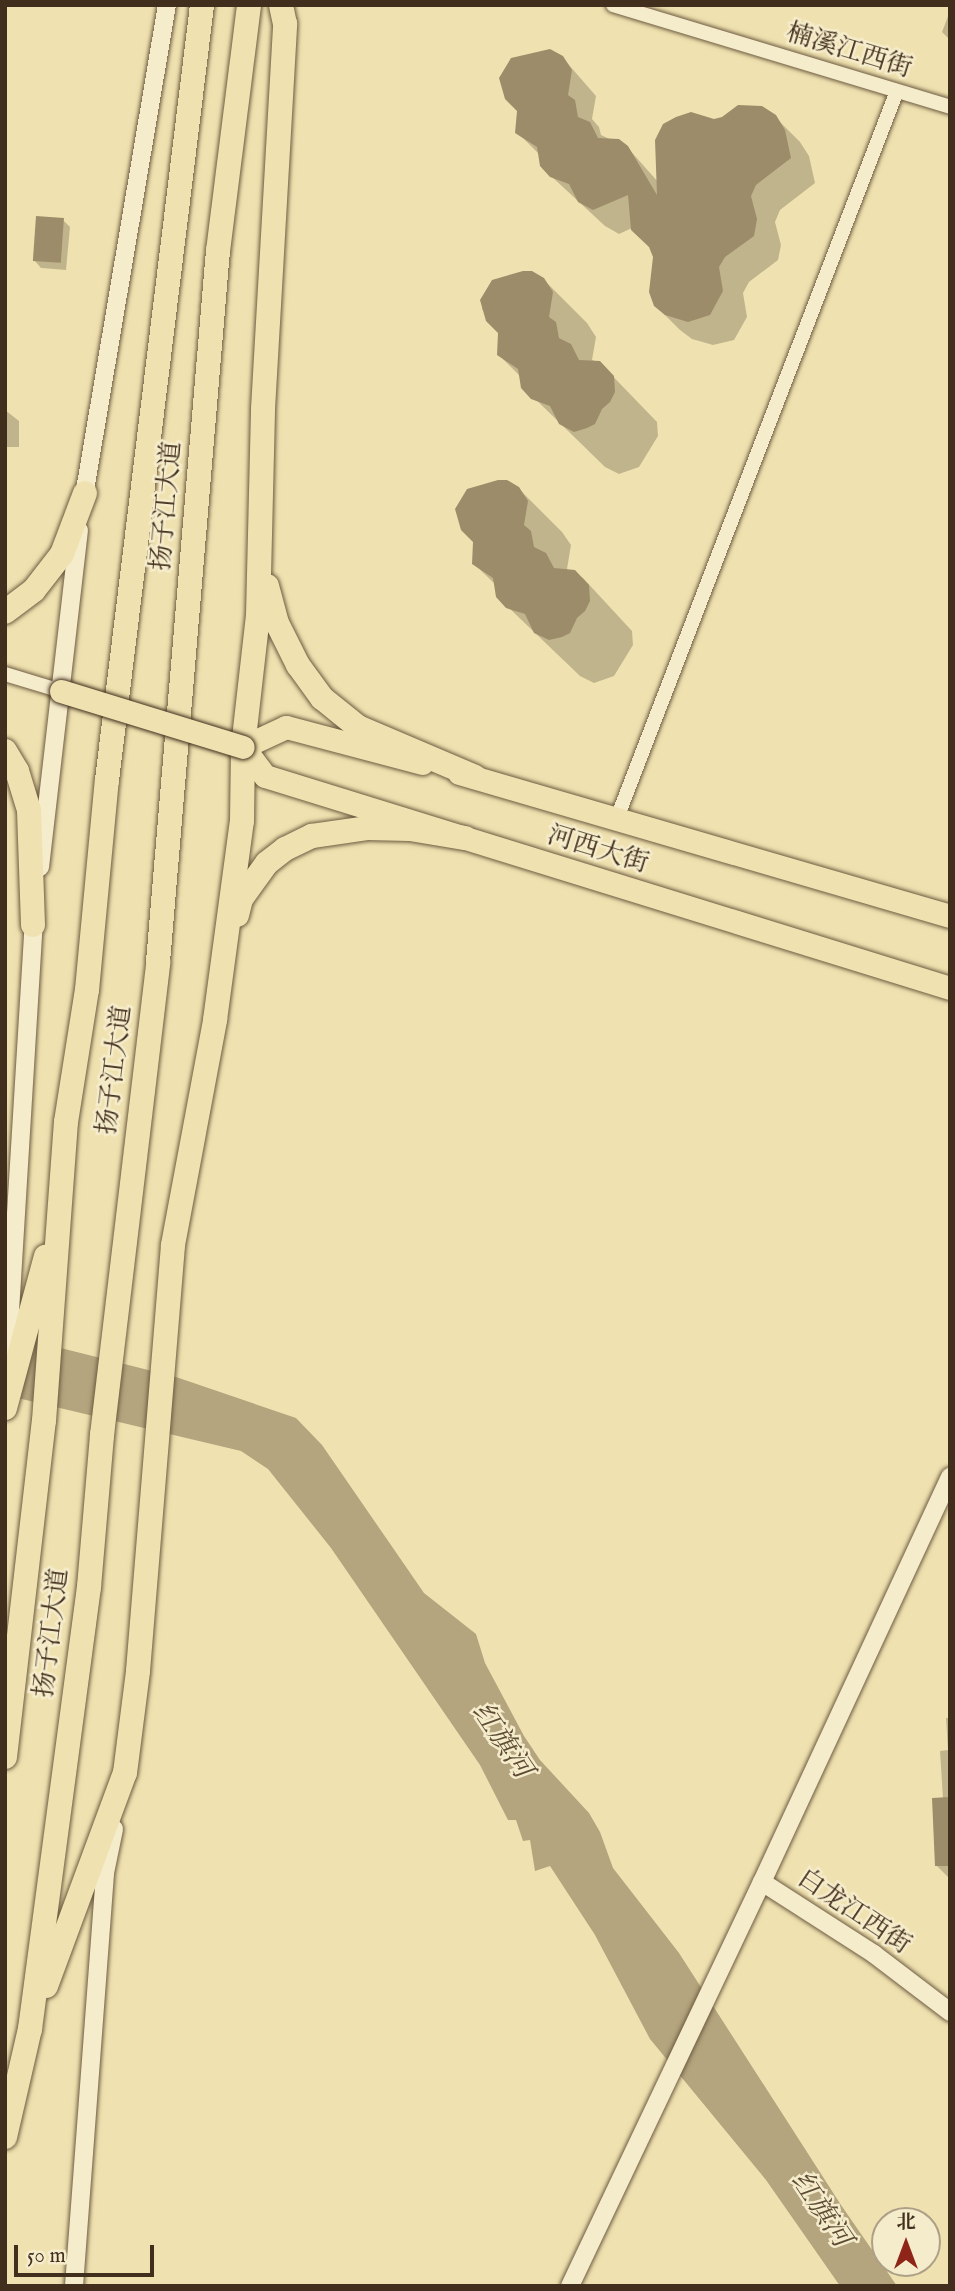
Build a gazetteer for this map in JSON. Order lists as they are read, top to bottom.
{
  "streets": {
    "highway": ["扬子江大道"],
    "main road": ["河西大街"],
    "street": ["楠溪江西街", "白龙江西街"]
  },
  "water": ["红旗河"],
  "scale_bar": "50 m",
  "north": "top"
}
